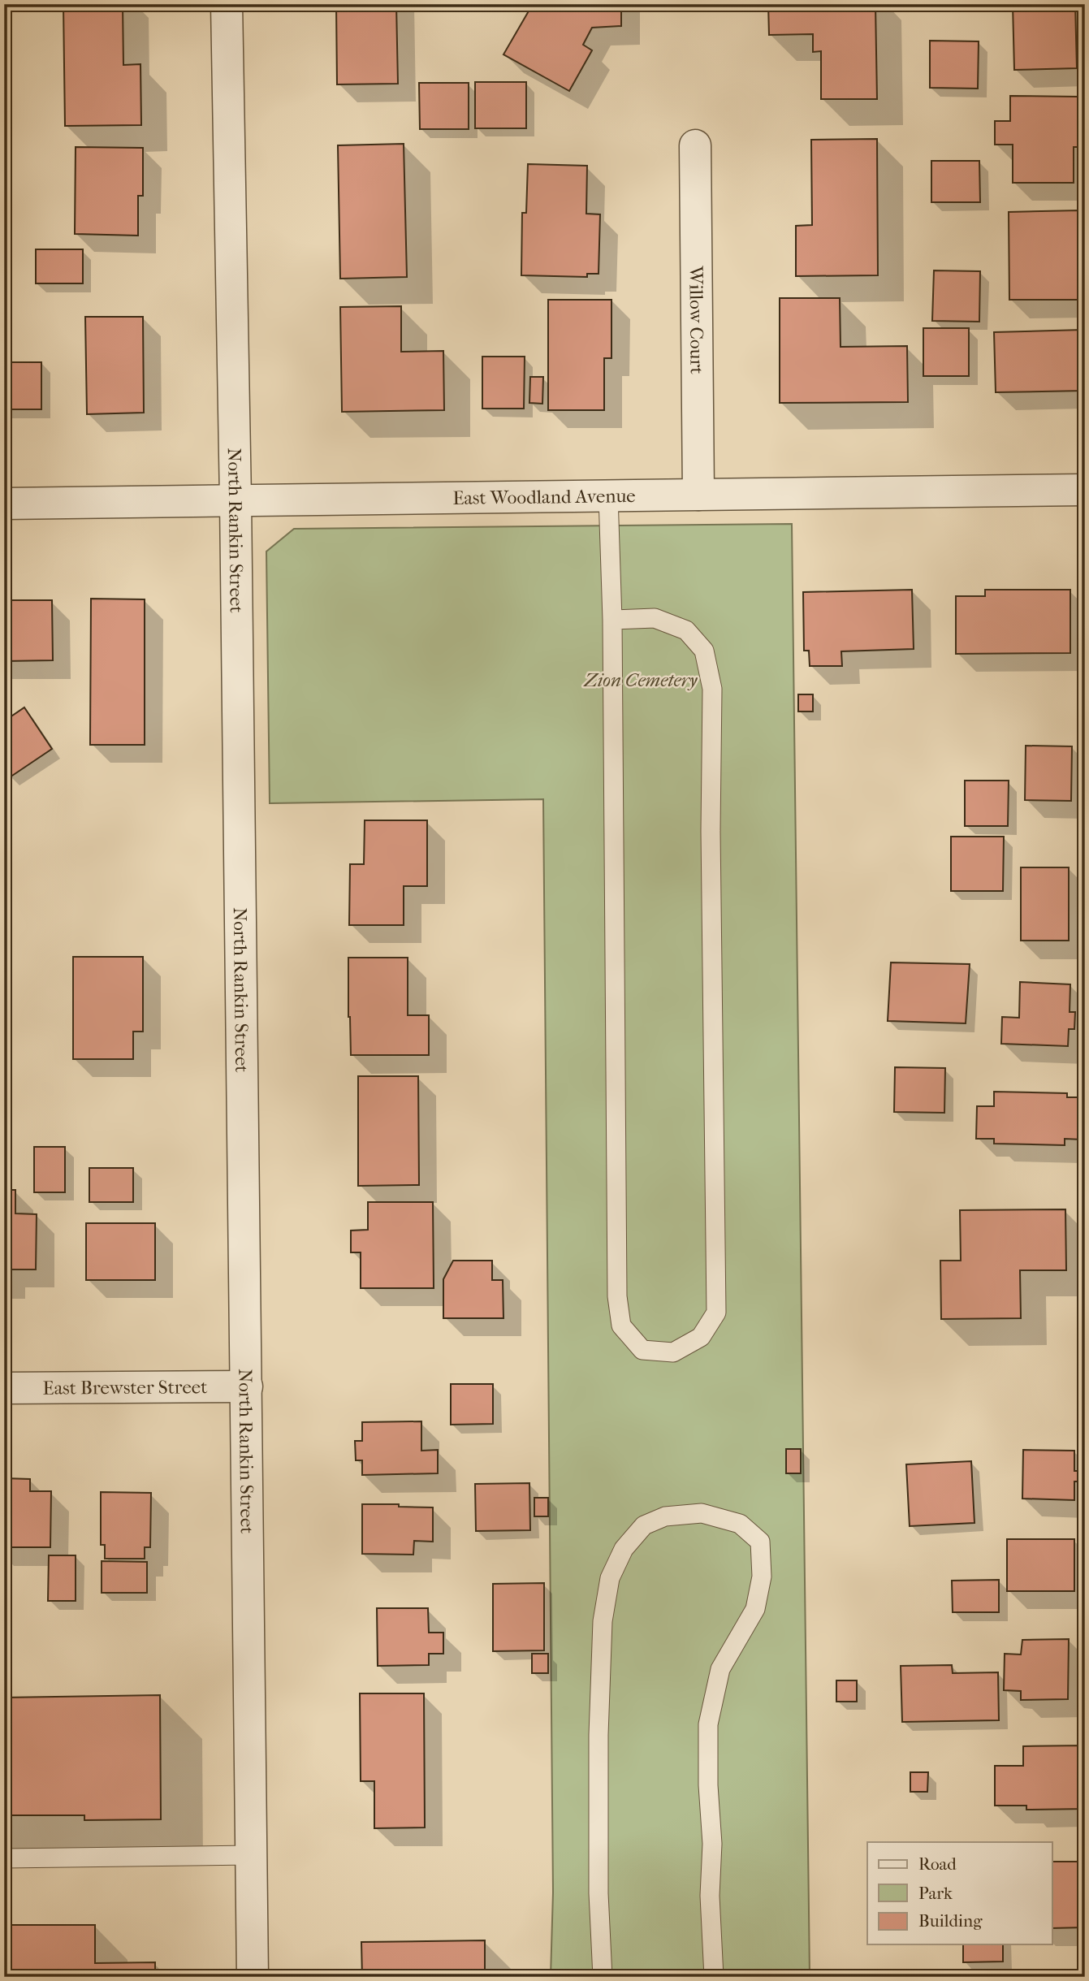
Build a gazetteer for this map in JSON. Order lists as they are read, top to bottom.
{
  "streets": {
    "street": [
      "Willow Court",
      "East Woodland Avenue",
      "North Rankin Street",
      "East Brewster Street"
    ]
  },
  "crossings": [
    ["Willow Court", "East Woodland Avenue"],
    ["East Woodland Avenue", "North Rankin Street"],
    ["North Rankin Street", "East Brewster Street"]
  ],
  "parks": ["Zion Cemetery"],
  "legend": ["Road", "Park", "Building"]
}
